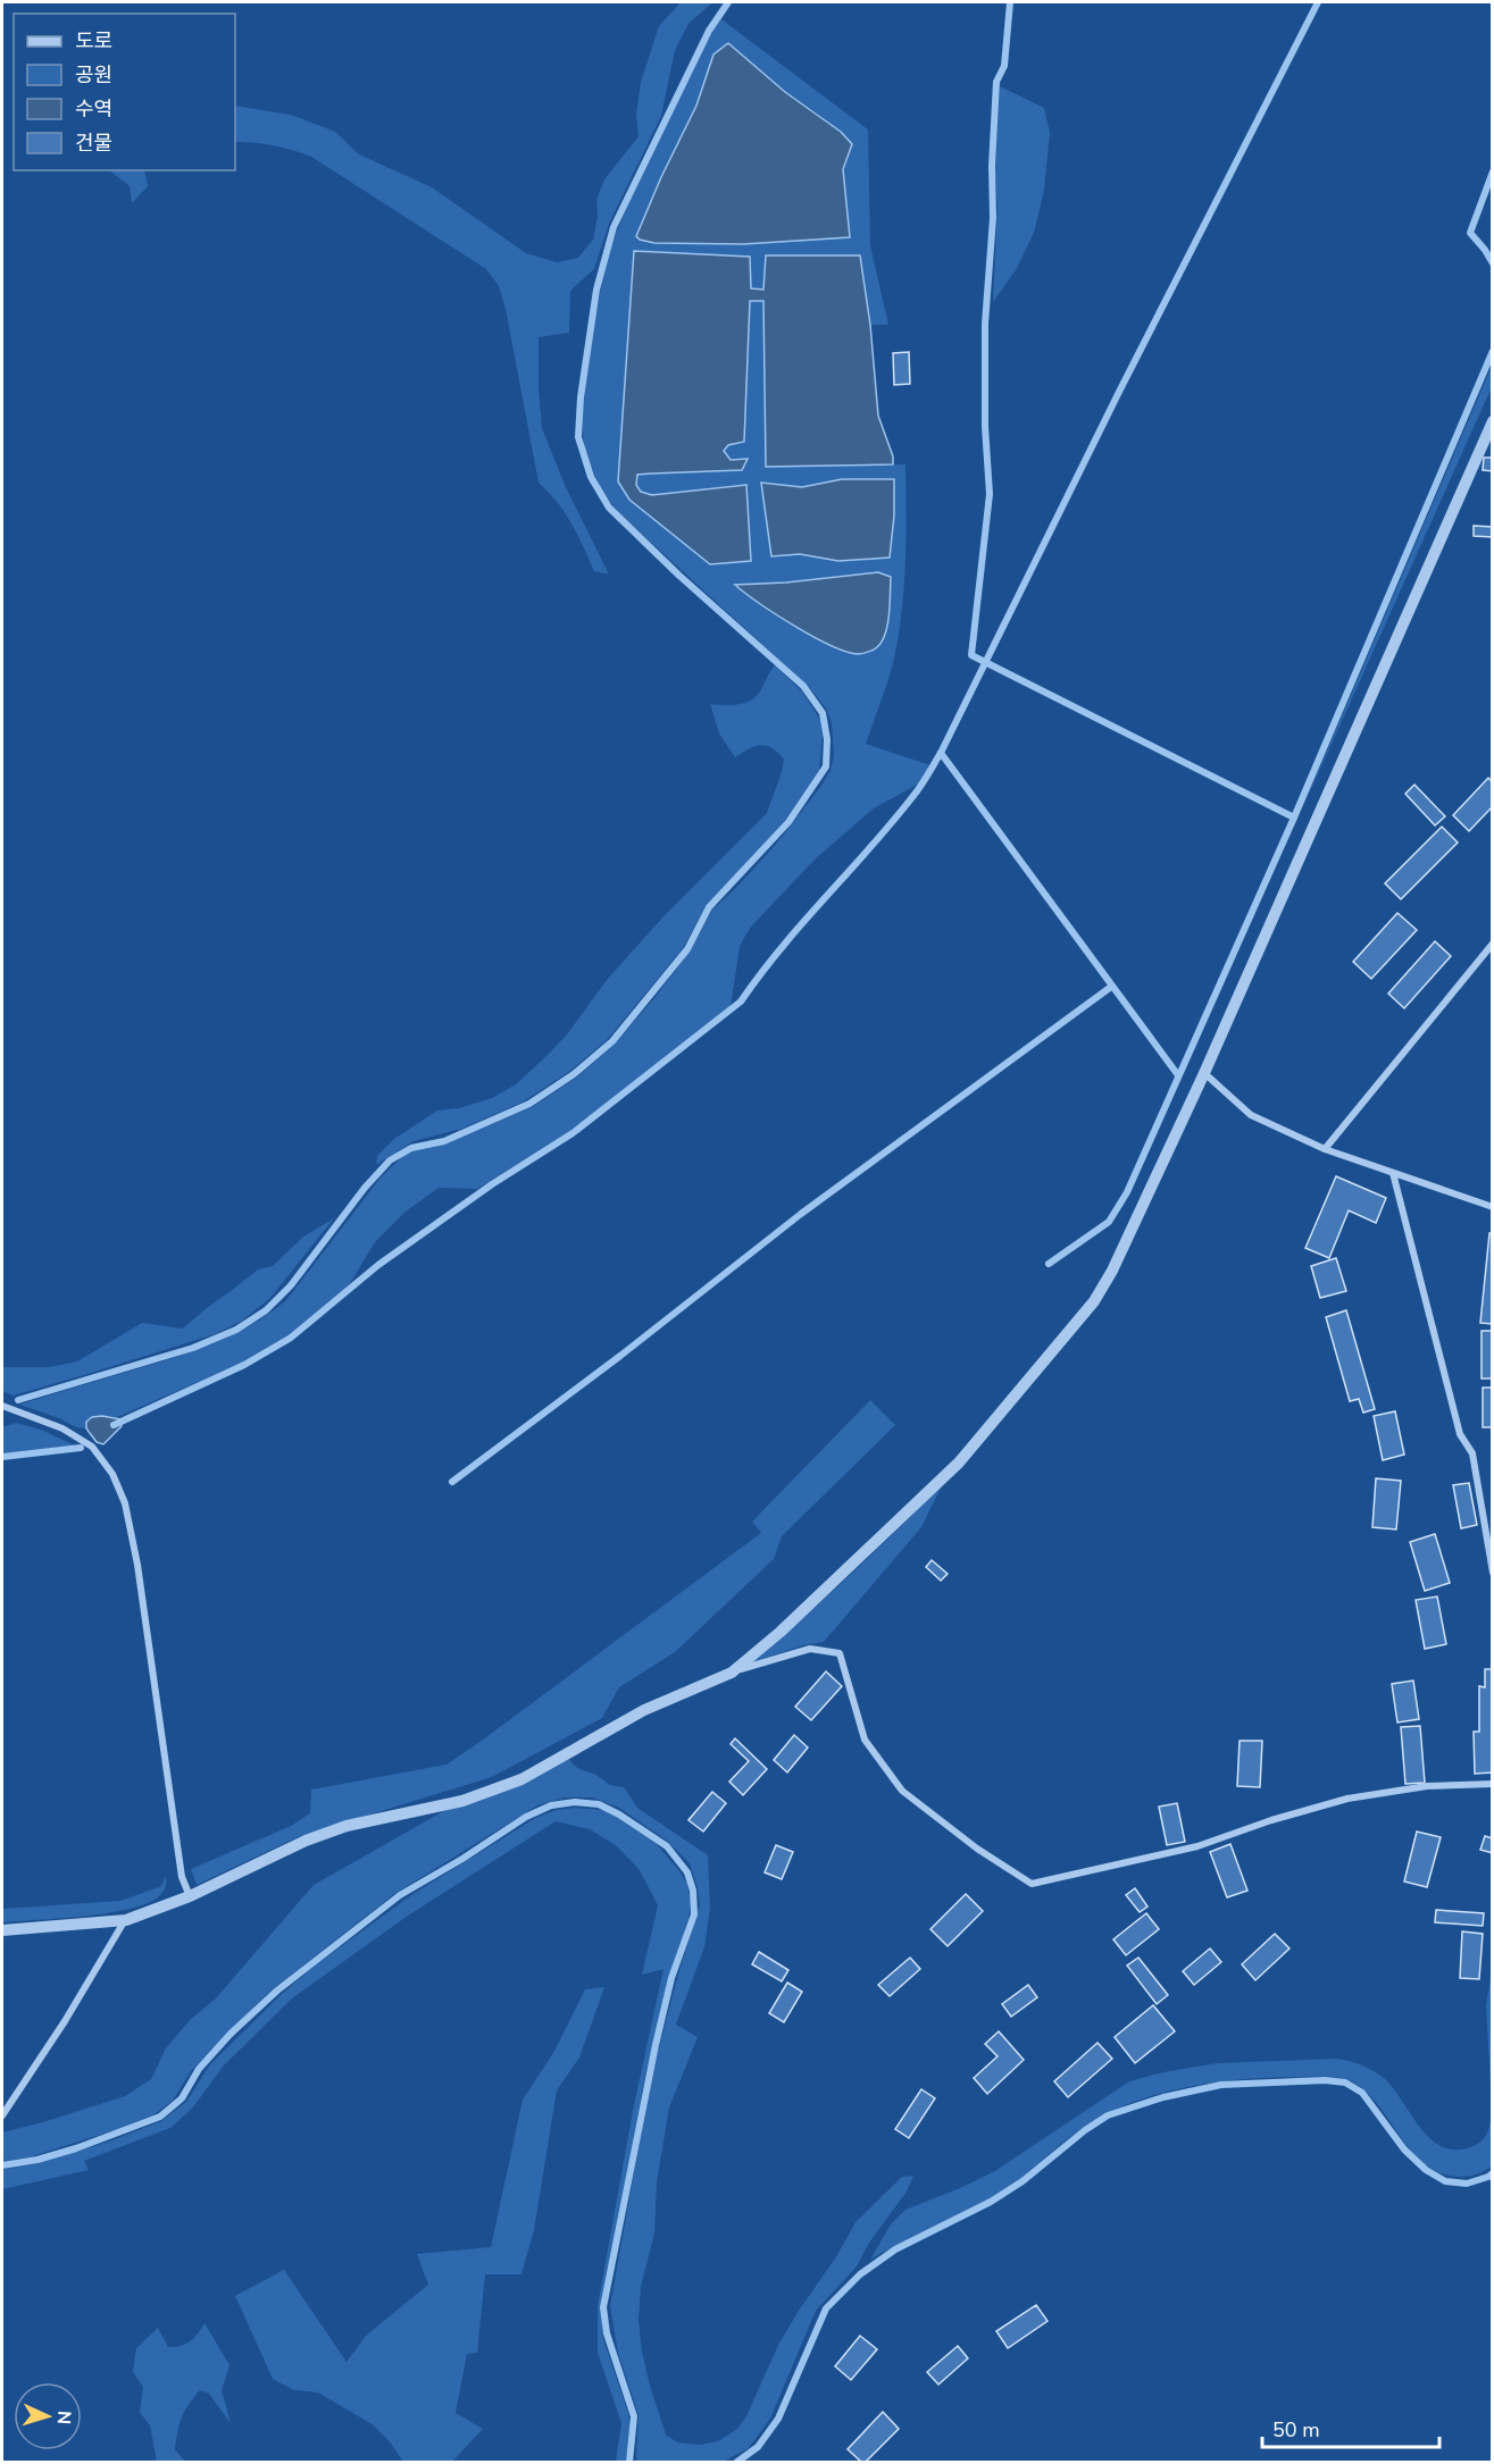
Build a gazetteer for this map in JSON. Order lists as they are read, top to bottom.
{
  "legend": [
    "도로",
    "공원",
    "수역",
    "건물"
  ],
  "scale_bar": "50 m",
  "north": "right"
}
